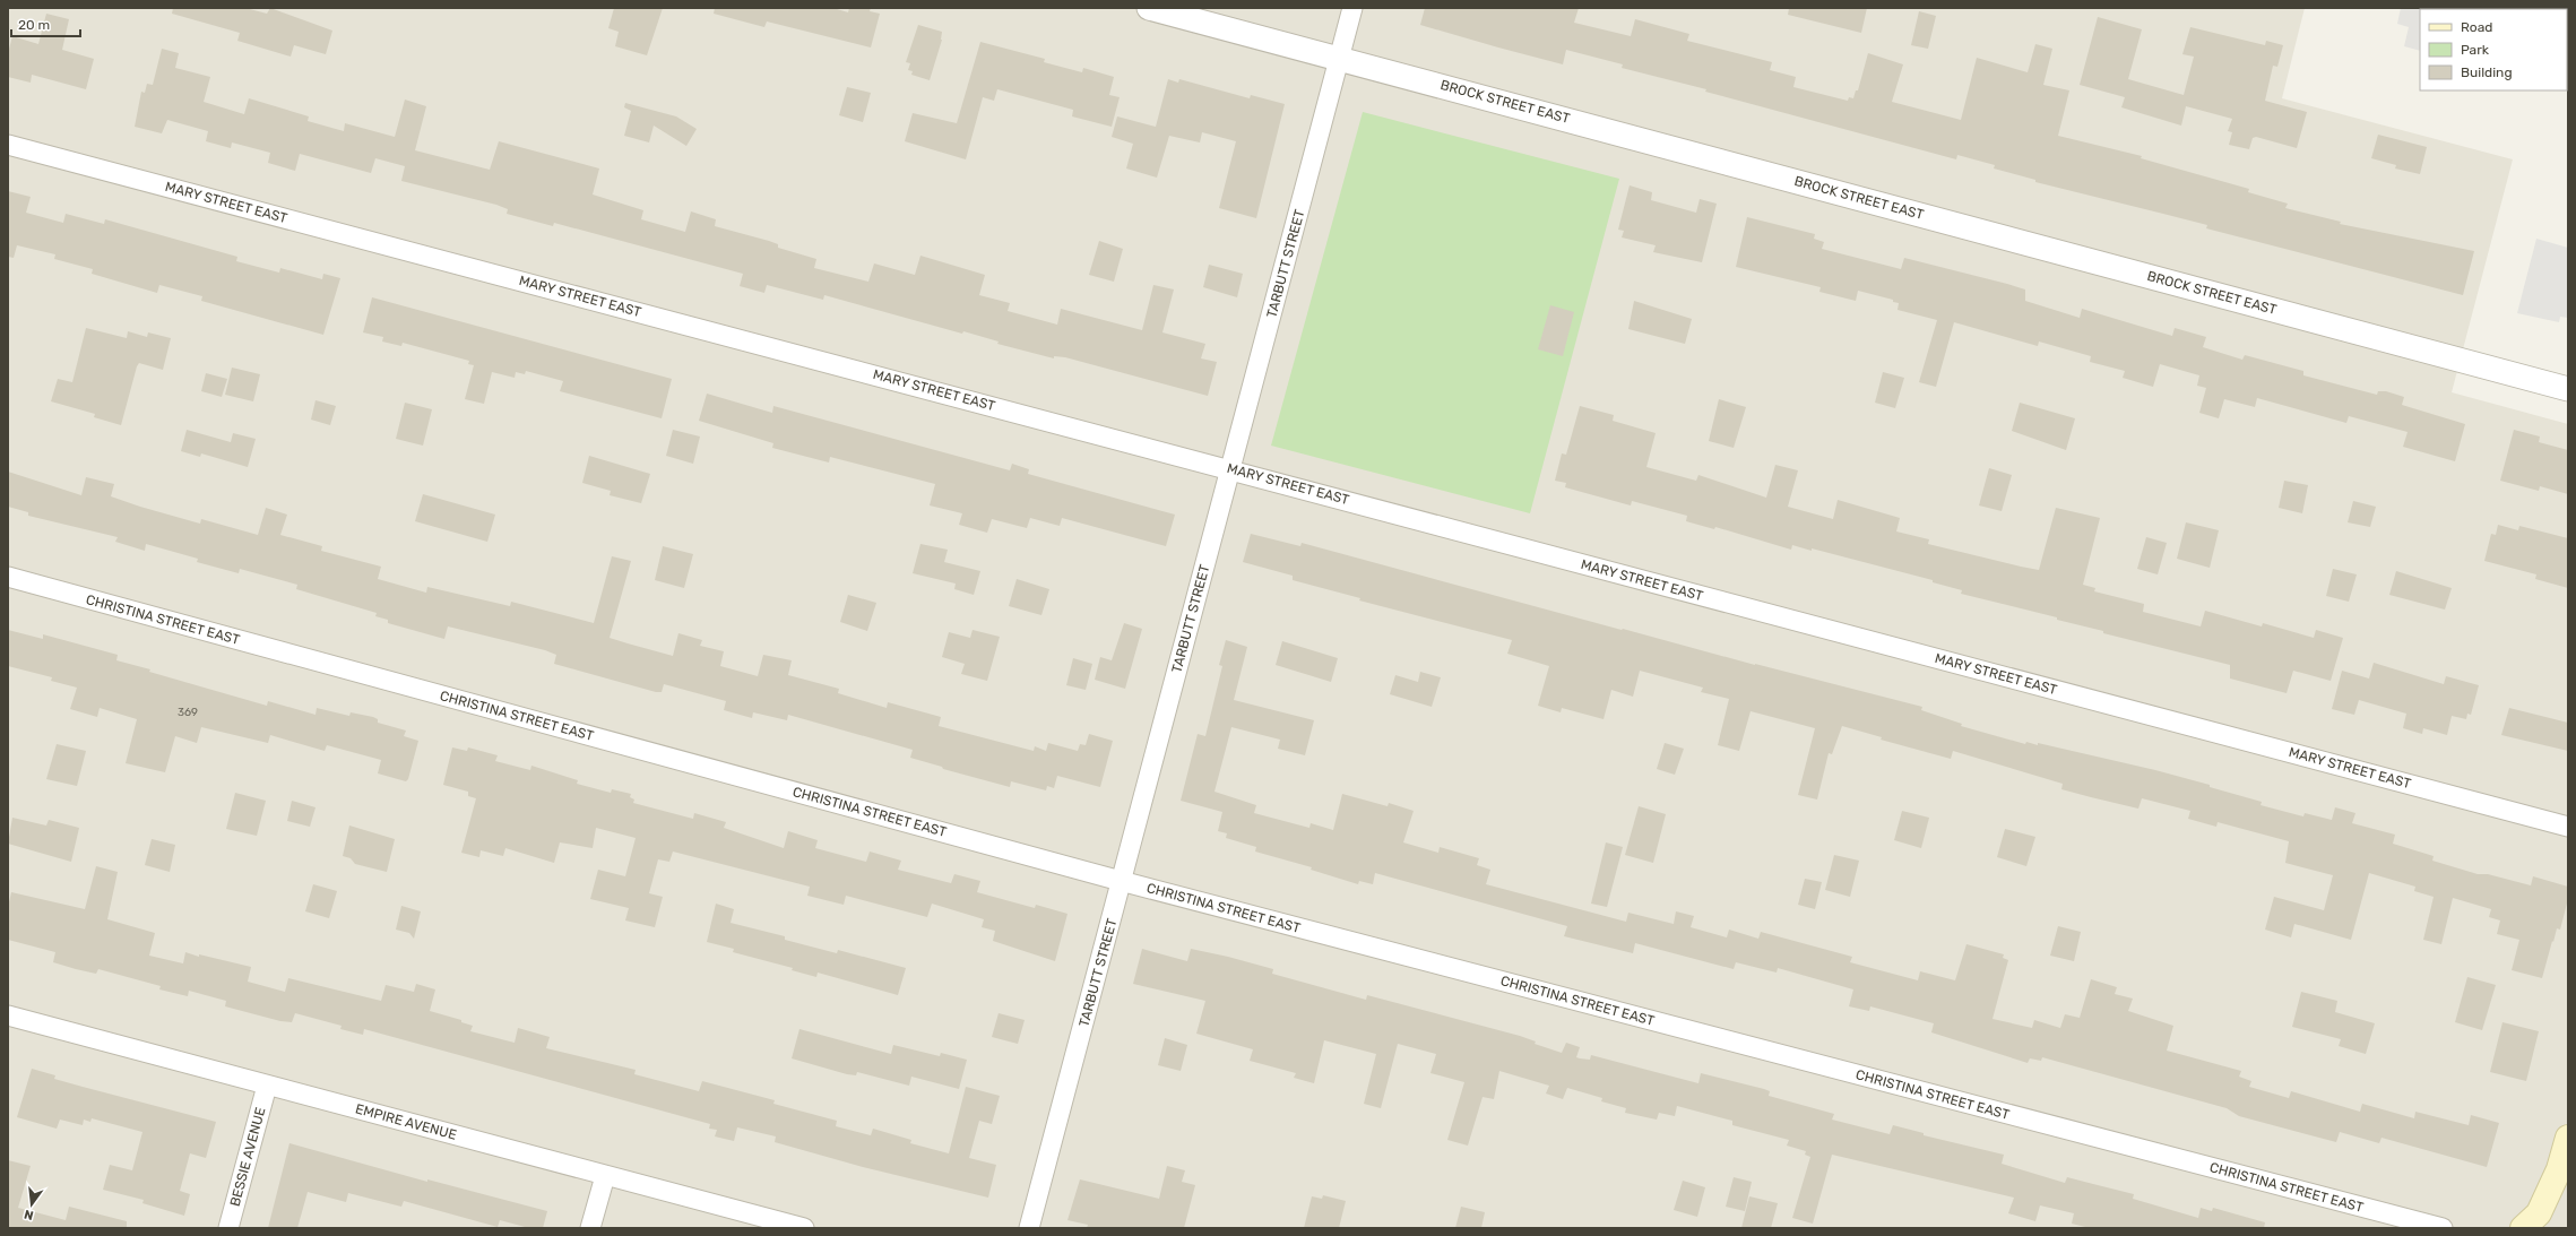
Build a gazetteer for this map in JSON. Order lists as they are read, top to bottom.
{
  "streets": {
    "street": [
      "BROCK STREET EAST",
      "MARY STREET EAST",
      "TARBUTT STREET",
      "CHRISTINA STREET EAST",
      "EMPIRE AVENUE",
      "BESSIE AVENUE"
    ]
  },
  "crossings": [
    ["BROCK STREET EAST", "TARBUTT STREET"],
    ["MARY STREET EAST", "TARBUTT STREET"],
    ["TARBUTT STREET", "CHRISTINA STREET EAST"],
    ["EMPIRE AVENUE", "BESSIE AVENUE"]
  ],
  "house_numbers": ["369"],
  "legend": ["Road", "Park", "Building"],
  "scale_bar": "20 m",
  "north": "bottom"
}
